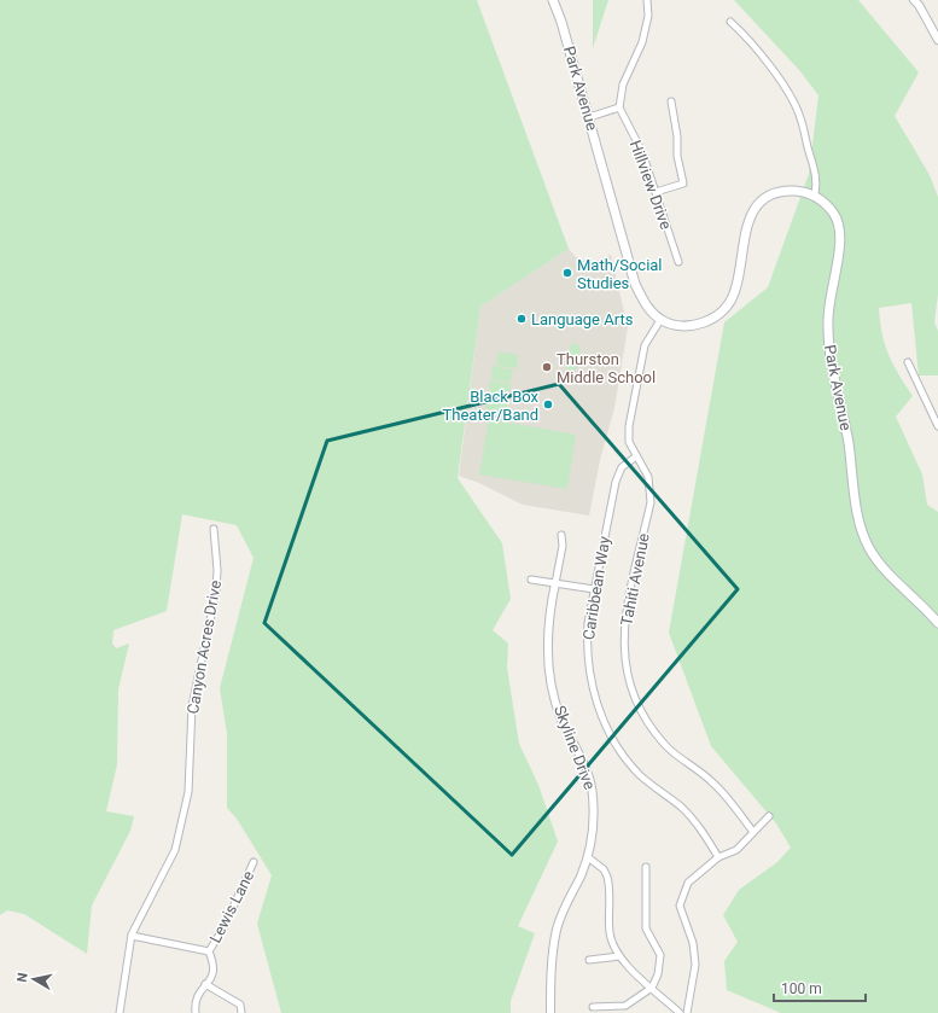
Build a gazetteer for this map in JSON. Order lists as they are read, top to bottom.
{
  "streets": {
    "main road": ["Park Avenue"],
    "street": [
      "Hillview Drive",
      "Tahiti Avenue",
      "Caribbean Way",
      "Canyon Acres Drive",
      "Skyline Drive",
      "Lewis Lane"
    ]
  },
  "crossings": [
    ["Park Avenue", "Tahiti Avenue"],
    ["Tahiti Avenue", "Caribbean Way"]
  ],
  "places": [
    "Math/Social Studies",
    "Language Arts",
    "Thurston Middle School",
    "Black Box Theater/Band"
  ],
  "scale_bar": "100 m",
  "north": "left"
}
